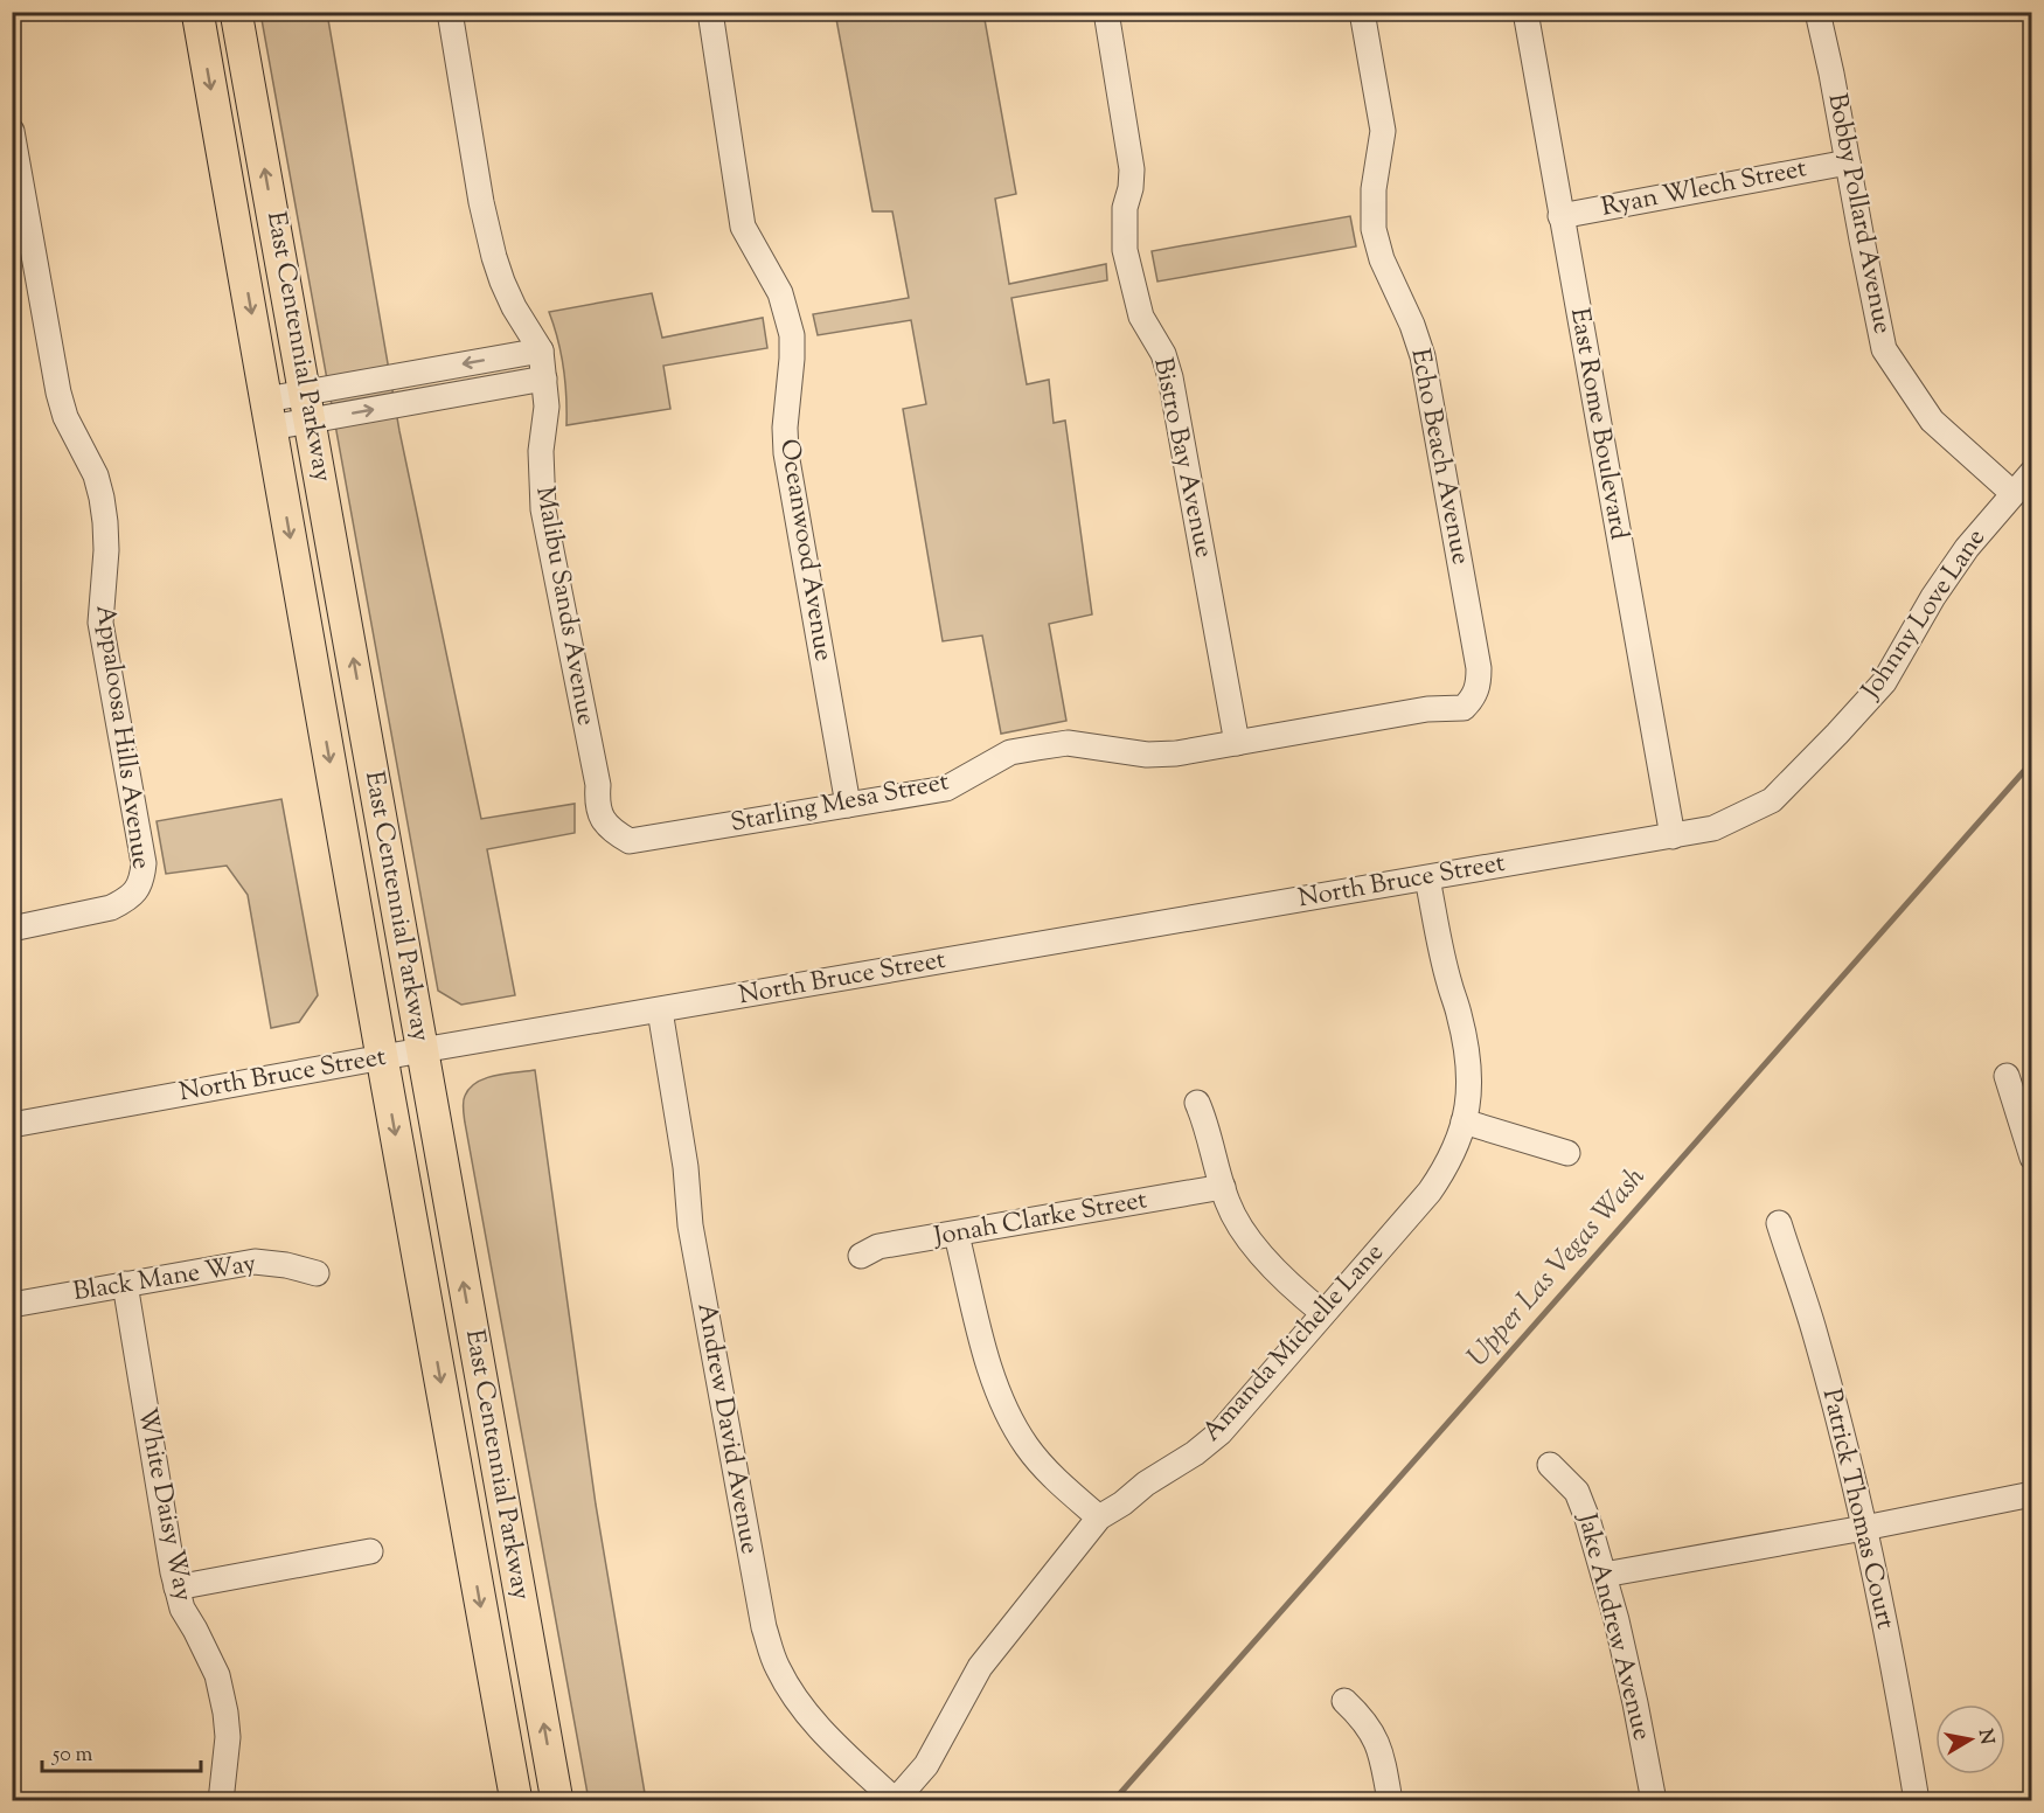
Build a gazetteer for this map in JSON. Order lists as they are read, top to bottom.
{
  "streets": {
    "main road": ["East Centennial Parkway"],
    "street": [
      "Ryan Wlech Street",
      "Bobby Pollard Avenue",
      "East Rome Boulevard",
      "Echo Beach Avenue",
      "Bistro Bay Avenue",
      "Oceanwood Avenue",
      "Malibu Sands Avenue",
      "Johnny Love Lane",
      "Appaloosa Hills Avenue",
      "Starling Mesa Street",
      "North Bruce Street",
      "Jonah Clarke Street",
      "Black Mane Way",
      "Amanda Michelle Lane",
      "Andrew David Avenue",
      "White Daisy Way",
      "Patrick Thomas Court",
      "Jake Andrew Avenue"
    ]
  },
  "crossings": [
    ["Ryan Wlech Street", "Bobby Pollard Avenue"],
    ["Ryan Wlech Street", "East Rome Boulevard"],
    ["Bobby Pollard Avenue", "Johnny Love Lane"],
    ["East Centennial Parkway", "North Bruce Street"],
    ["East Rome Boulevard", "Johnny Love Lane"],
    ["East Rome Boulevard", "North Bruce Street"],
    ["Echo Beach Avenue", "Starling Mesa Street"],
    ["Bistro Bay Avenue", "Starling Mesa Street"],
    ["Oceanwood Avenue", "Starling Mesa Street"],
    ["Malibu Sands Avenue", "Starling Mesa Street"],
    ["Johnny Love Lane", "North Bruce Street"],
    ["North Bruce Street", "Amanda Michelle Lane"],
    ["North Bruce Street", "Andrew David Avenue"],
    ["Black Mane Way", "White Daisy Way"],
    ["Amanda Michelle Lane", "Andrew David Avenue"]
  ],
  "water": ["Upper Las Vegas Wash"],
  "scale_bar": "50 m",
  "north": "right"
}
